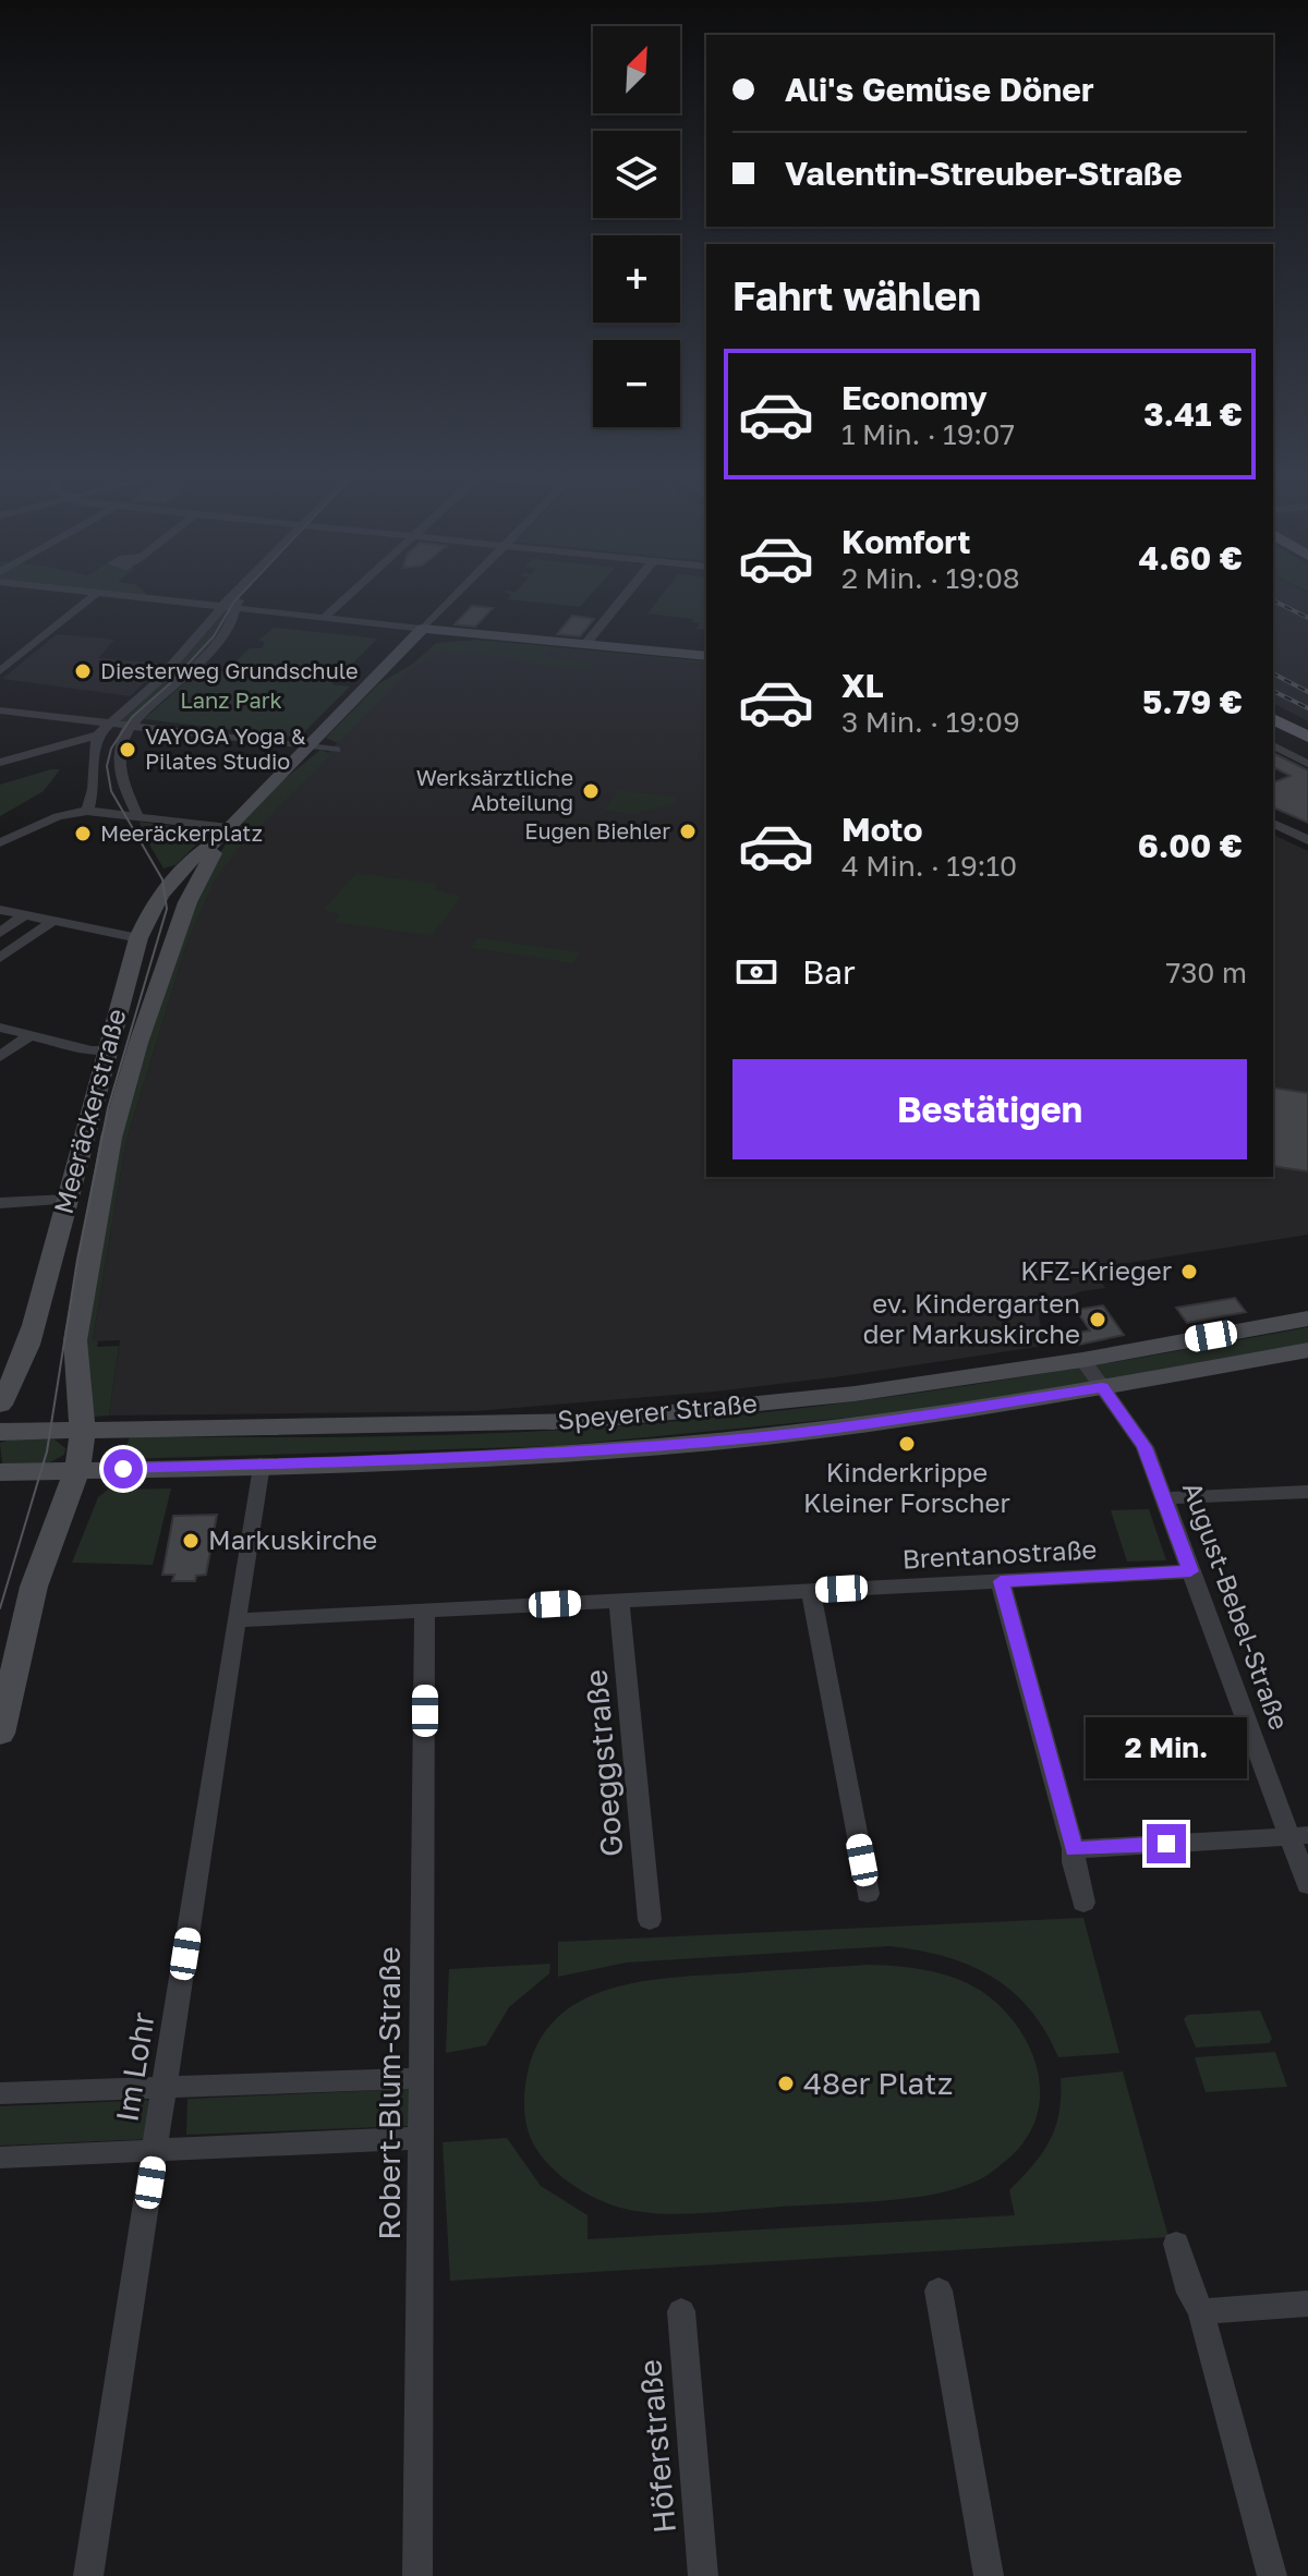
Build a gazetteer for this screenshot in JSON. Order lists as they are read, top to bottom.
{
  "streets": {
    "street": [
      "Meeräckerstraße",
      "Speyerer Straße",
      "Brentanostraße",
      "August-Bebel-Straße",
      "Goeggstraße",
      "Im Lohr",
      "Robert-Blum-Straße",
      "Höferstraße"
    ]
  },
  "crossings": [
    ["Meeräckerstraße", "Speyerer Straße"],
    ["Speyerer Straße", "August-Bebel-Straße"],
    ["Speyerer Straße", "Im Lohr"],
    ["Brentanostraße", "August-Bebel-Straße"],
    ["Brentanostraße", "Goeggstraße"],
    ["Brentanostraße", "Im Lohr"],
    ["Brentanostraße", "Robert-Blum-Straße"]
  ],
  "parks": ["Lanz Park"],
  "places": [
    "Diesterweg Grundschule",
    "VAYOGA Yoga & Pilates Studio",
    "Werksärztliche Abteilung",
    "Eugen Biehler",
    "Meeräckerplatz",
    "KFZ-Krieger",
    "ev. Kindergarten der Markuskirche",
    "Kinderkrippe Kleiner Forscher",
    "Markuskirche",
    "48er Platz"
  ],
  "north": "top right",
  "page": {
    "map_buttons": ["+", "−"],
    "banner": ["Ali's Gemüse Döner", "Valentin-Streuber-Straße"],
    "heading": "Fahrt wählen",
    "list": [
      {
        "name": "Economy",
        "note": "1 Min. · 19:07",
        "value": "3.41 €"
      },
      {
        "name": "Komfort",
        "note": "2 Min. · 19:08",
        "value": "4.60 €"
      },
      {
        "name": "XL",
        "note": "3 Min. · 19:09",
        "value": "5.79 €"
      },
      {
        "name": "Moto",
        "note": "4 Min. · 19:10",
        "value": "6.00 €"
      }
    ],
    "pay": ["Bar", "730 m"],
    "buttons": "Bestätigen",
    "bubble": "2 Min."
  }
}
